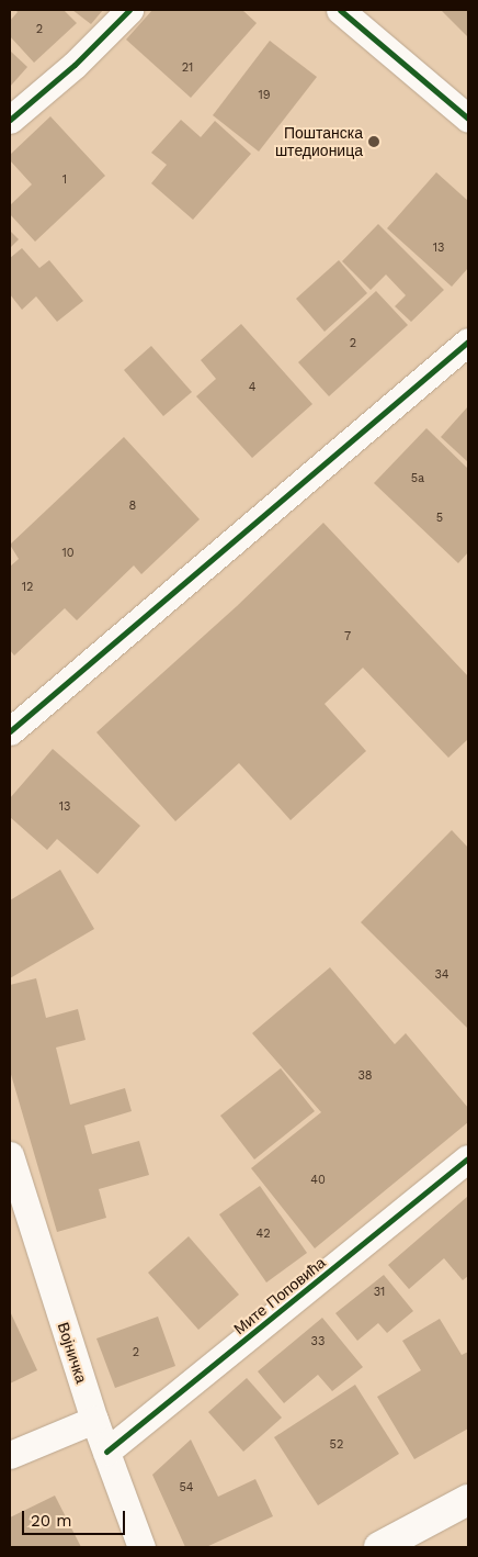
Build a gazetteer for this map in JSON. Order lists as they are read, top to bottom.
{
  "streets": {
    "street": ["Мите Поповића", "Војничка"]
  },
  "crossings": [
    ["Мите Поповића", "Војничка"]
  ],
  "places": ["Поштанска штедионица"],
  "house_numbers": [
    "2",
    "21",
    "19",
    "1",
    "13",
    "2",
    "4",
    "5a",
    "8",
    "5",
    "10",
    "12",
    "7",
    "13",
    "34",
    "38",
    "40",
    "42",
    "31",
    "33",
    "2",
    "52",
    "54"
  ],
  "scale_bar": "20 m"
}
